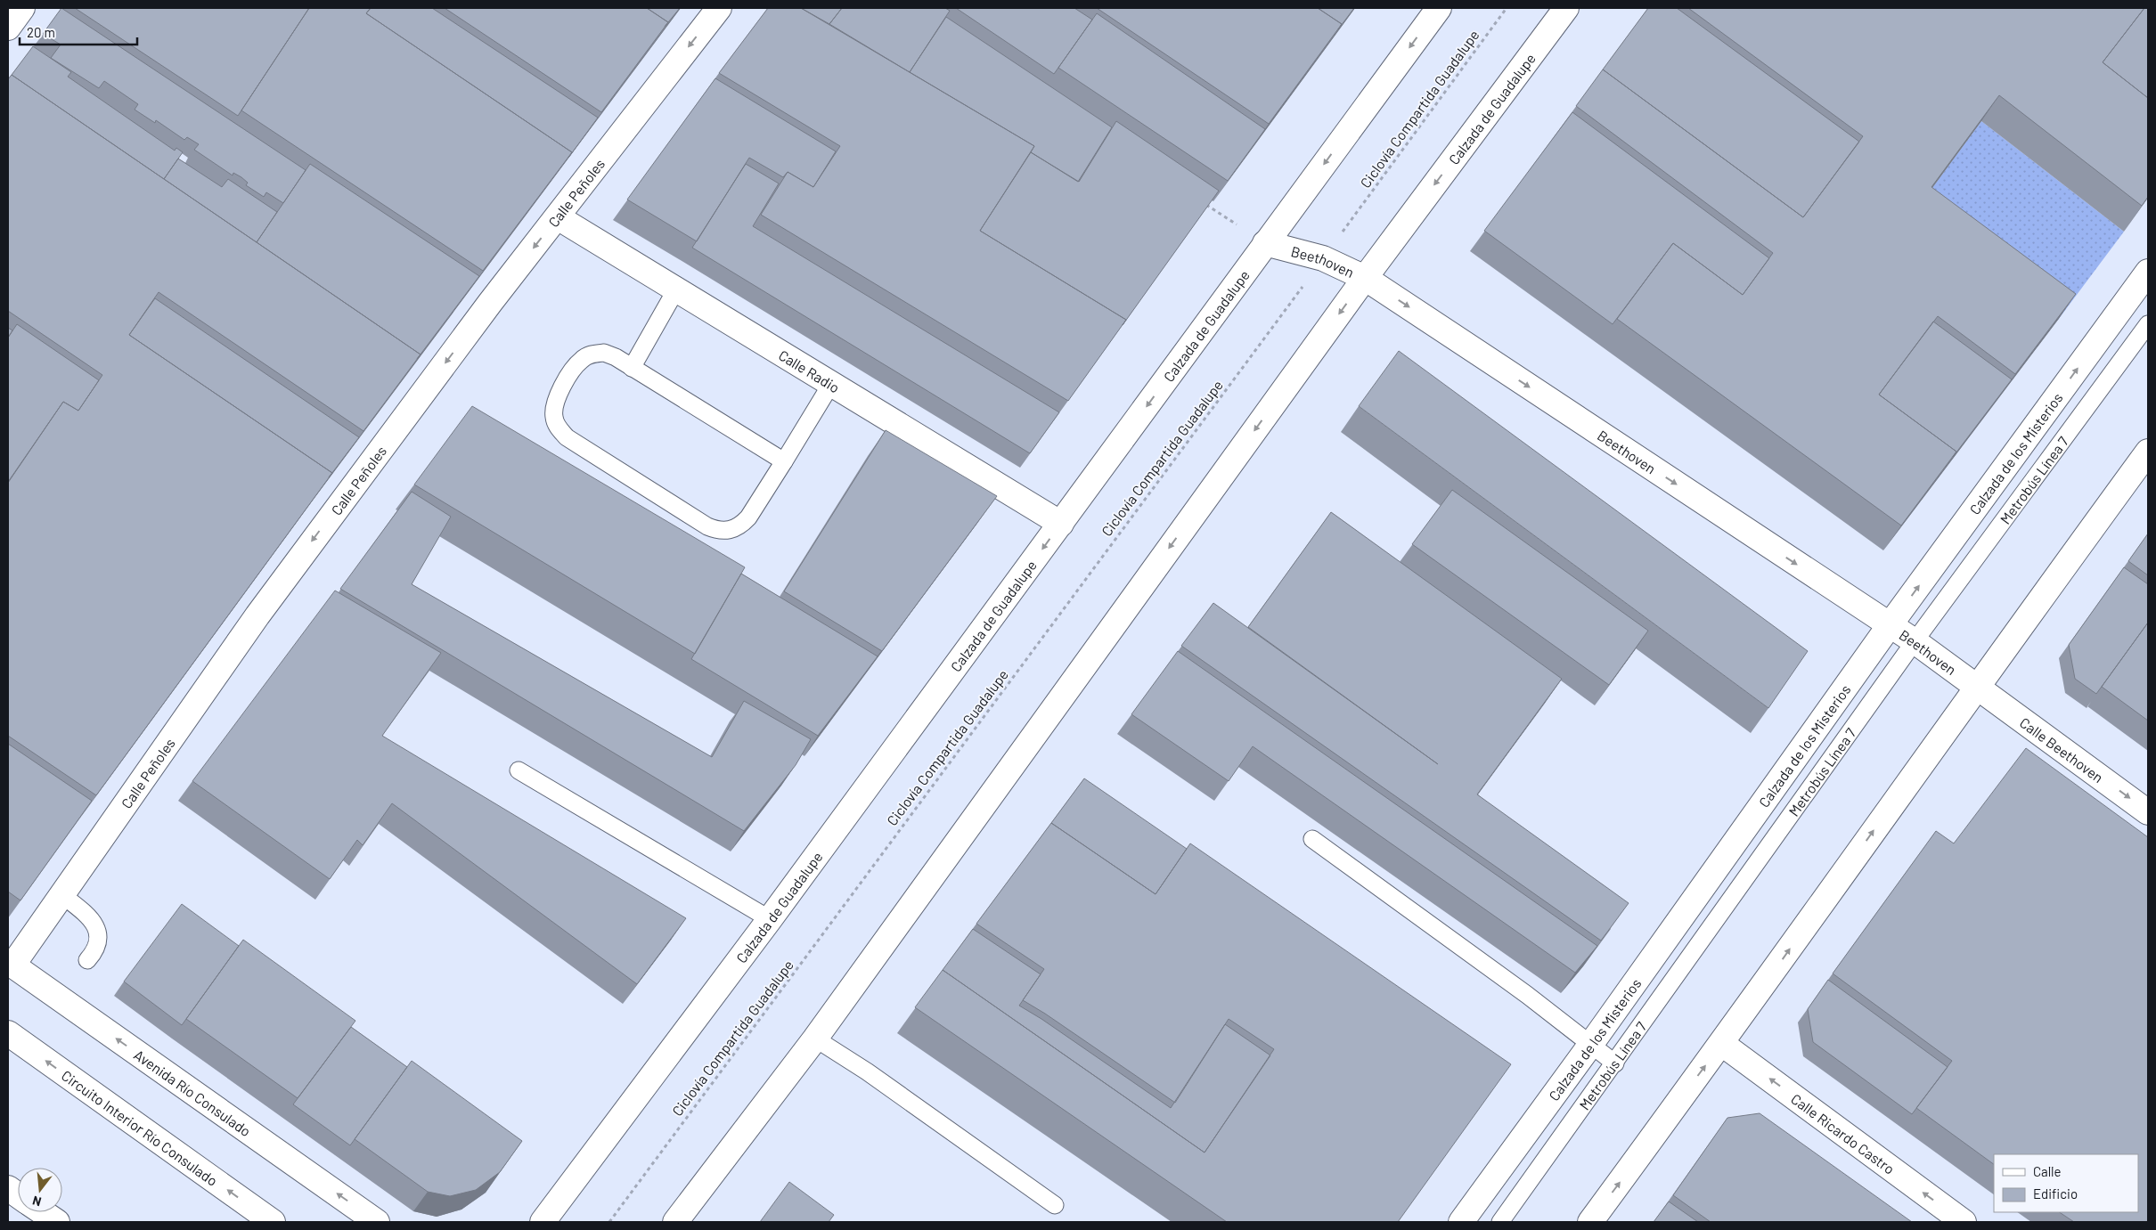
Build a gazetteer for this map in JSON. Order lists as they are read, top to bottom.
{
  "streets": {
    "main road": [
      "Calzada de Guadalupe",
      "Calle Peñoles",
      "Beethoven",
      "Calle Radio",
      "Calzada de los Misterios",
      "Calle Beethoven",
      "Avenida Río Consulado",
      "Circuito Interior Río Consulado",
      "Calle Ricardo Castro"
    ],
    "lane": ["Metrobús Línea 7"],
    "path": ["Ciclovía Compartida Guadalupe"]
  },
  "crossings": [
    ["Calzada de Guadalupe", "Beethoven"],
    ["Calzada de Guadalupe", "Calle Radio"],
    ["Calle Peñoles", "Calle Radio"],
    ["Calle Peñoles", "Avenida Río Consulado"],
    ["Beethoven", "Calzada de los Misterios"],
    ["Beethoven", "Metrobús Línea 7"],
    ["Beethoven", "Calle Beethoven"]
  ],
  "one_way": [
    "Calzada de Guadalupe",
    "Calle Peñoles",
    "Beethoven",
    "Calle Beethoven",
    "Avenida Río Consulado",
    "Circuito Interior Río Consulado",
    "Calle Ricardo Castro"
  ],
  "legend": ["Calle", "Edificio"],
  "scale_bar": "20 m",
  "north": "bottom"
}
